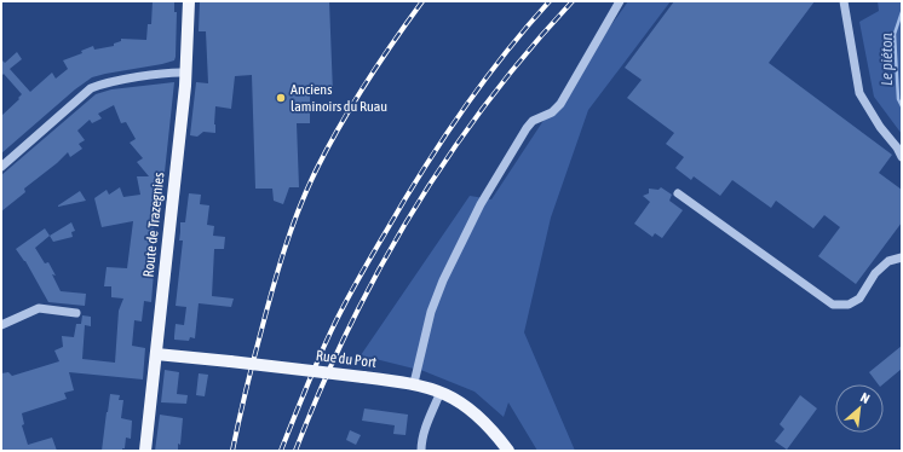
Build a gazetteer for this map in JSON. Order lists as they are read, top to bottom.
{
  "streets": {
    "main road": ["Route de Trazegnies", "Rue du Port"]
  },
  "crossings": [
    ["Route de Trazegnies", "Rue du Port"]
  ],
  "water": ["Le piéton"],
  "places": ["Anciens laminoirs du Ruau"],
  "north": "top right"
}
